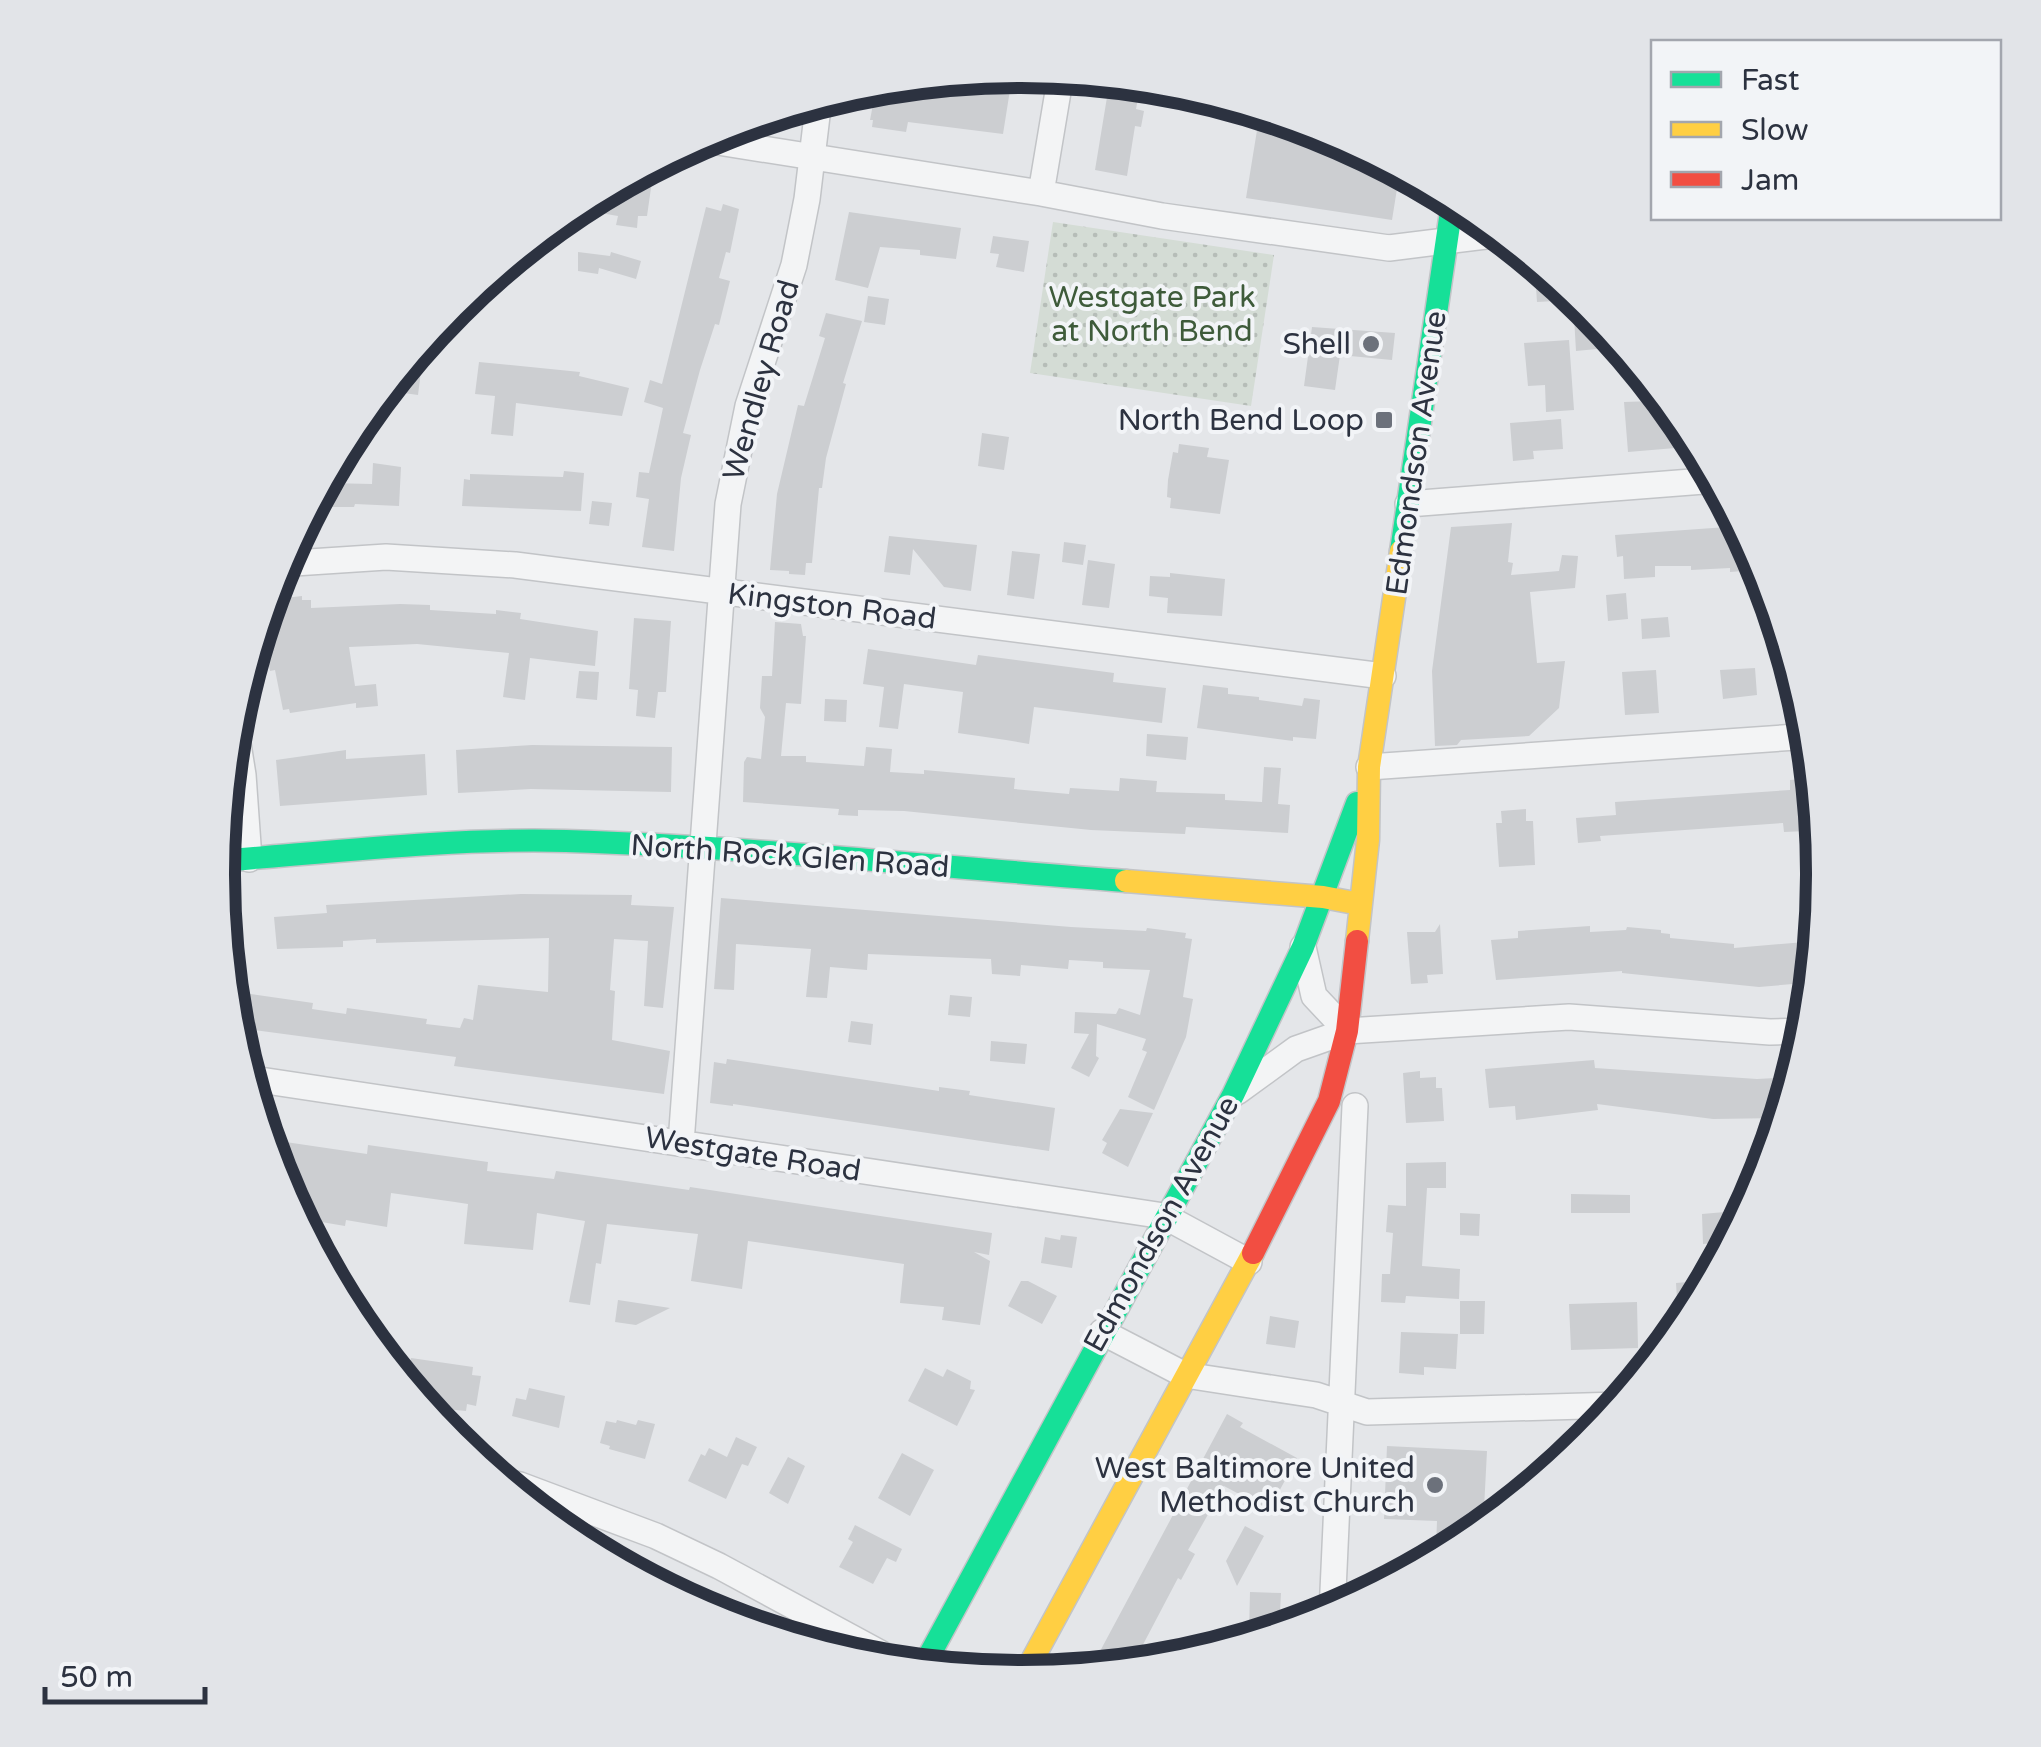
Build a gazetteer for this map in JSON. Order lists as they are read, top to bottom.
{
  "streets": {
    "main road": ["Edmondson Avenue", "North Rock Glen Road"],
    "street": ["Wendley Road", "Kingston Road", "Westgate Road"]
  },
  "crossings": [
    ["Wendley Road", "Kingston Road"],
    ["Wendley Road", "North Rock Glen Road"],
    ["Wendley Road", "Westgate Road"],
    ["Edmondson Avenue", "Kingston Road"],
    ["Edmondson Avenue", "North Rock Glen Road"],
    ["Edmondson Avenue", "Westgate Road"]
  ],
  "parks": ["Westgate Park at North Bend"],
  "places": {
    "other": ["Shell", "West Baltimore United Methodist Church"],
    "transit": ["North Bend Loop"]
  },
  "legend": ["Fast", "Slow", "Jam"],
  "scale_bar": "50 m"
}
